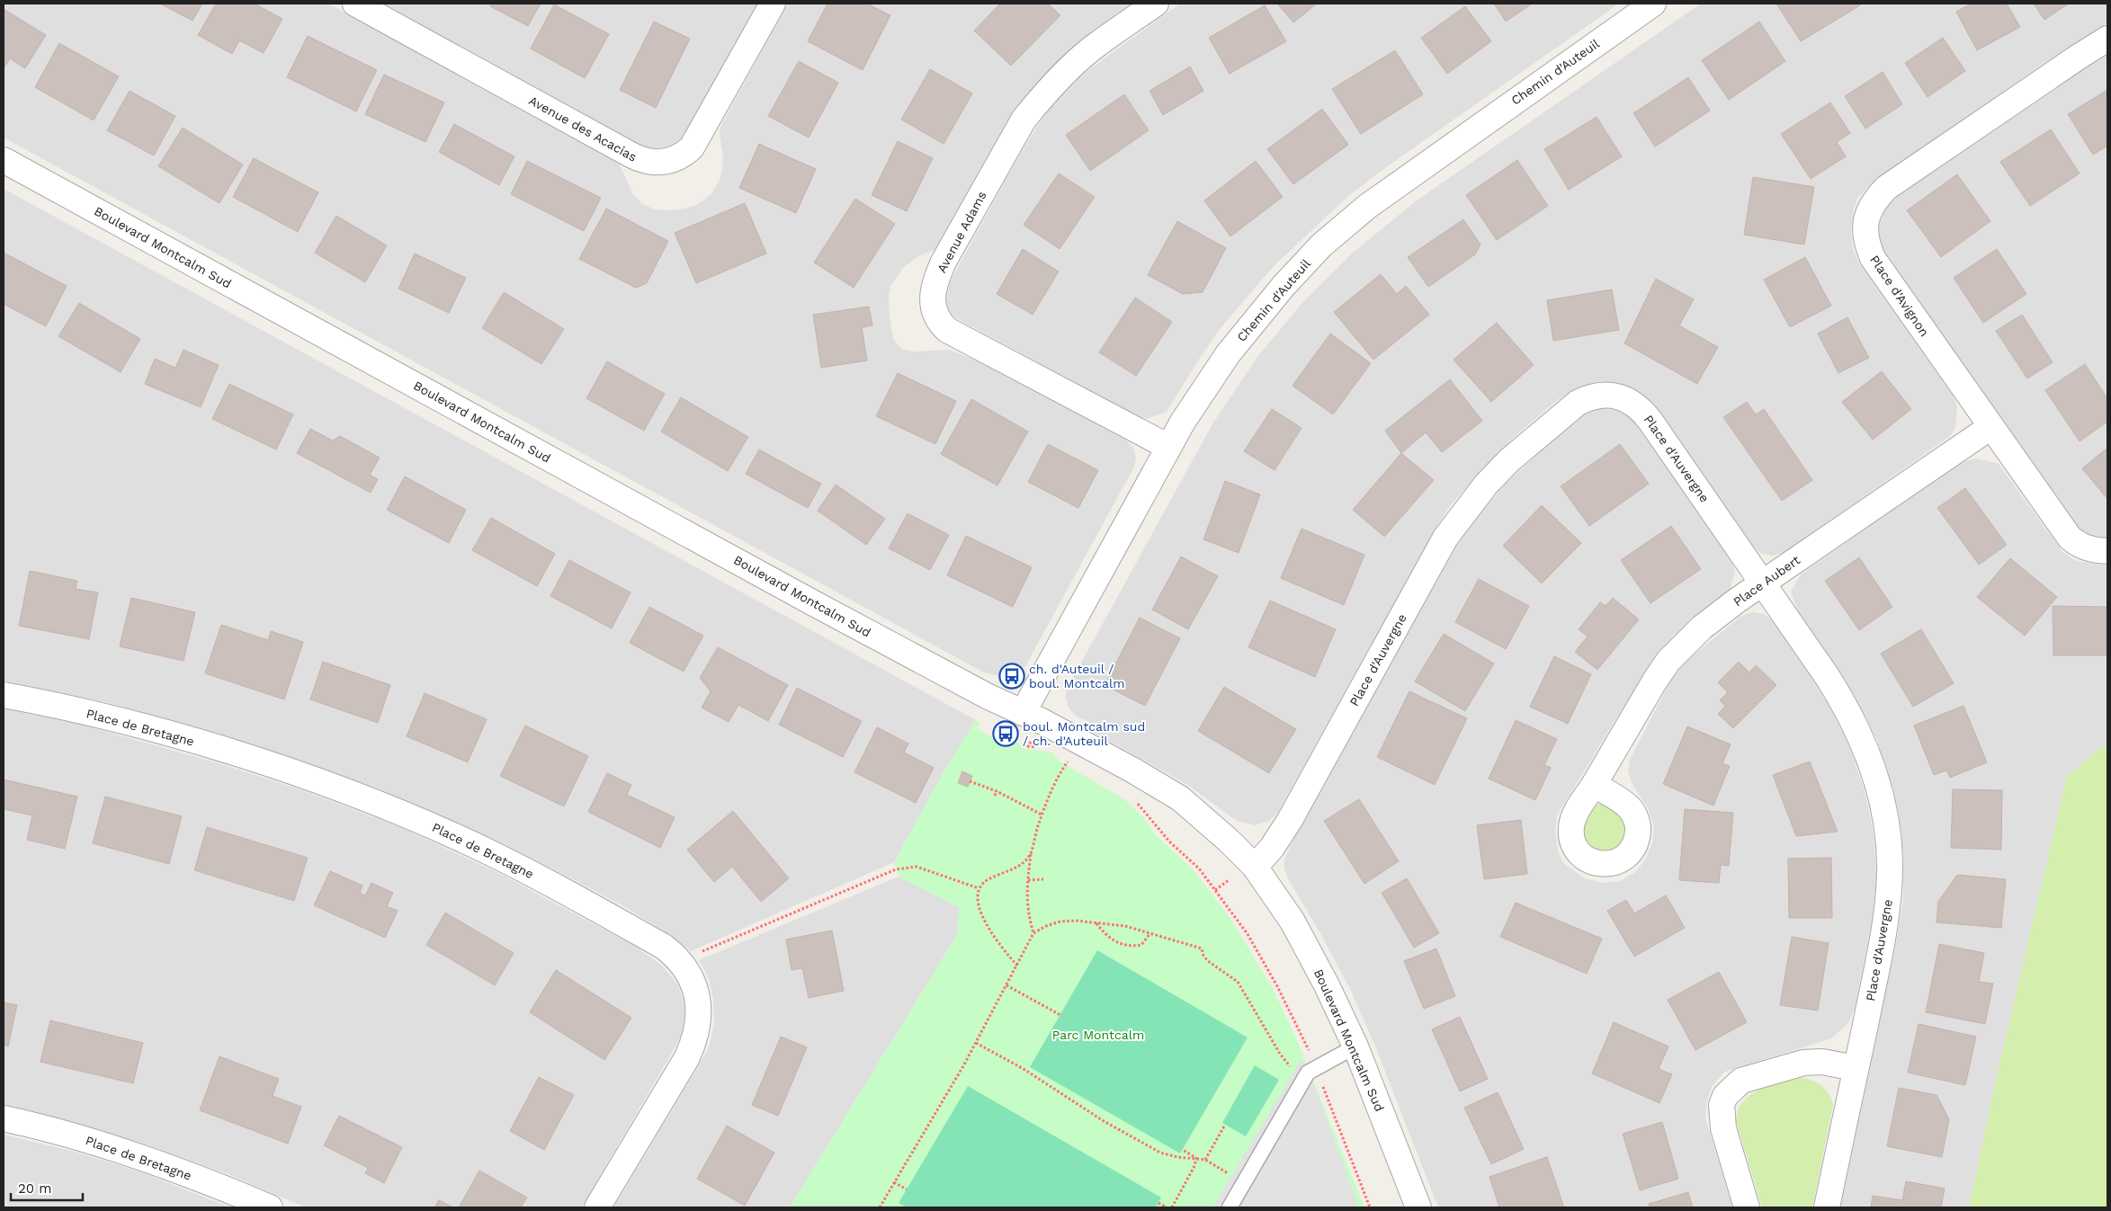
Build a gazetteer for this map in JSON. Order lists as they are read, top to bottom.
{
  "streets": {
    "street": [
      "Chemin d'Auteuil",
      "Avenue des Acacias",
      "Avenue Adams",
      "Boulevard Montcalm Sud",
      "Place d'Avignon",
      "Place d'Auvergne",
      "Place Aubert",
      "Place de Bretagne"
    ]
  },
  "crossings": [
    ["Chemin d'Auteuil", "Avenue Adams"],
    ["Chemin d'Auteuil", "Boulevard Montcalm Sud"],
    ["Boulevard Montcalm Sud", "Place d'Auvergne"],
    ["Place d'Avignon", "Place Aubert"],
    ["Place d'Auvergne", "Place Aubert"]
  ],
  "parks": ["Parc Montcalm"],
  "places": {
    "bus stop": ["ch. d'Auteuil / boul. Montcalm", "boul. Montcalm sud / ch. d'Auteuil"]
  },
  "scale_bar": "20 m"
}
